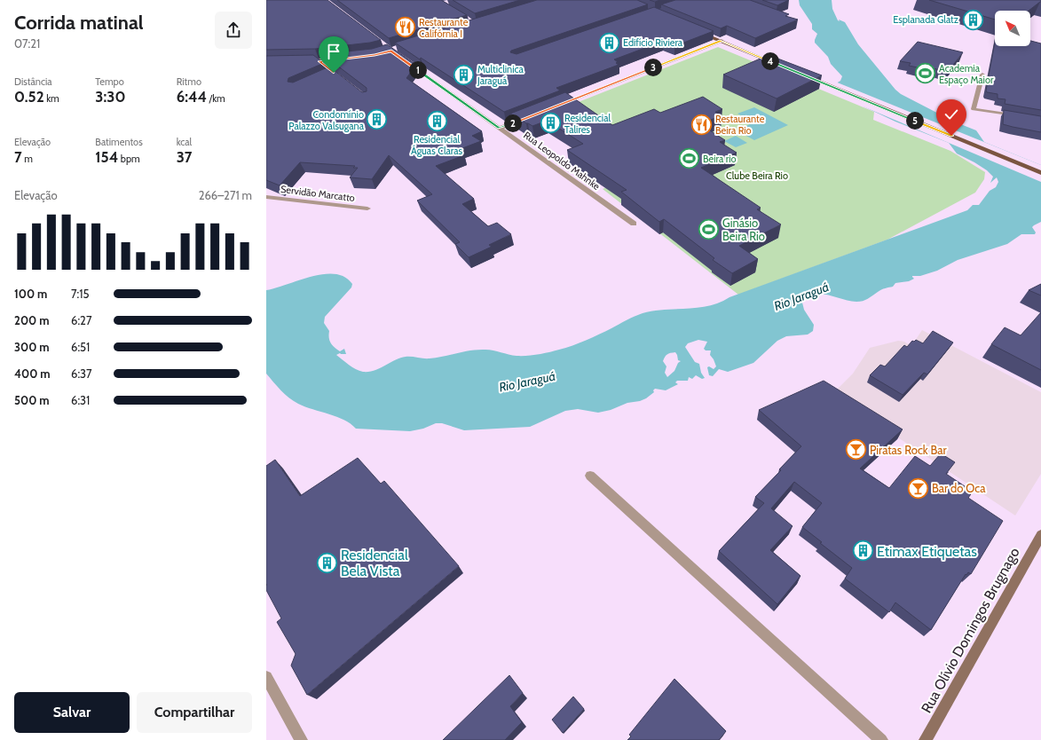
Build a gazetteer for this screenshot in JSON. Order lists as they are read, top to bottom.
{
  "streets": {
    "main road": ["Rua Olívio Domingos Brugnago"],
    "street": ["Rua Leopoldo Mahnke", "Servidão Marcatto"]
  },
  "water": ["Rio Jaraguá"],
  "parks": ["Clube Beira Rio"],
  "places": {
    "building": [
      "Esplanada Glatz",
      "Edifício Riviera",
      "Multiclinica Jaraguá",
      "Condomínio Palazzo Valsugana",
      "Residencial Águas Claras",
      "Residencial Talires",
      "Etimax Etiquetas",
      "Residencial Bela Vista"
    ],
    "restaurant": ["Restaurante Califórnia I", "Restaurante Beira Rio"],
    "sports": ["Academia Espaço Maior", "Beira rio", "Ginásio Beira Rio"],
    "bar": ["Piratas Rock Bar", "Bar do Oca"]
  },
  "north": "top left",
  "page": {
    "heading": ["Corrida matinal", "07:21"],
    "pins": [
      "4",
      "3",
      "1",
      "5",
      "2"
    ],
    "stats": [
      ["Distância", "0.52 km"],
      ["Tempo", "3:30"],
      ["Ritmo", "6:44 /km"],
      ["Elevação", "7 m"],
      ["Batimentos", "154 bpm"],
      ["kcal", "37"]
    ],
    "chart": ["Elevação", "266–271 m"],
    "list": [
      {
        "name": "100 m",
        "note": "7:15"
      },
      {
        "name": "200 m",
        "note": "6:27"
      },
      {
        "name": "300 m",
        "note": "6:51"
      },
      {
        "name": "400 m",
        "note": "6:37"
      },
      {
        "name": "500 m",
        "note": "6:31"
      }
    ],
    "buttons": ["Salvar", "Compartilhar"]
  }
}
